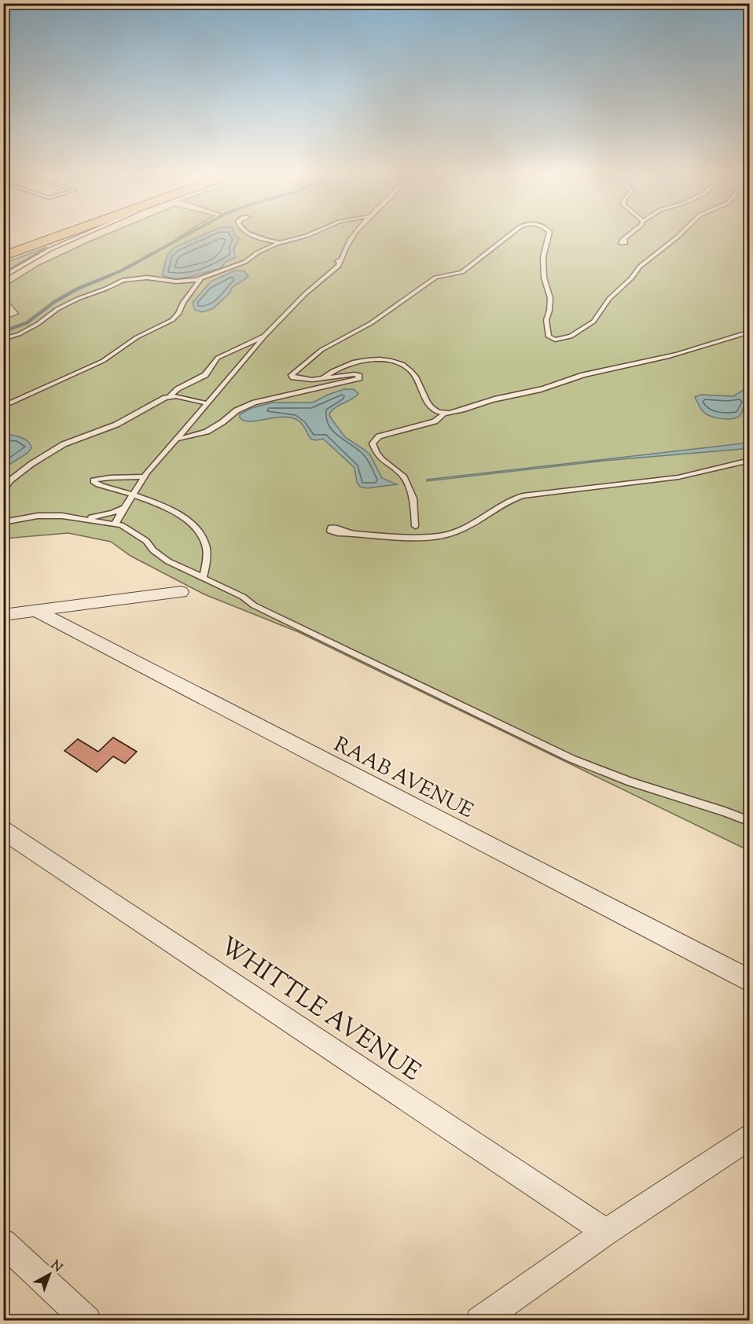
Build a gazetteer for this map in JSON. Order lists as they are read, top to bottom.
{
  "streets": {
    "street": ["RAAB AVENUE", "WHITTLE AVENUE"]
  },
  "north": "top right"
}
